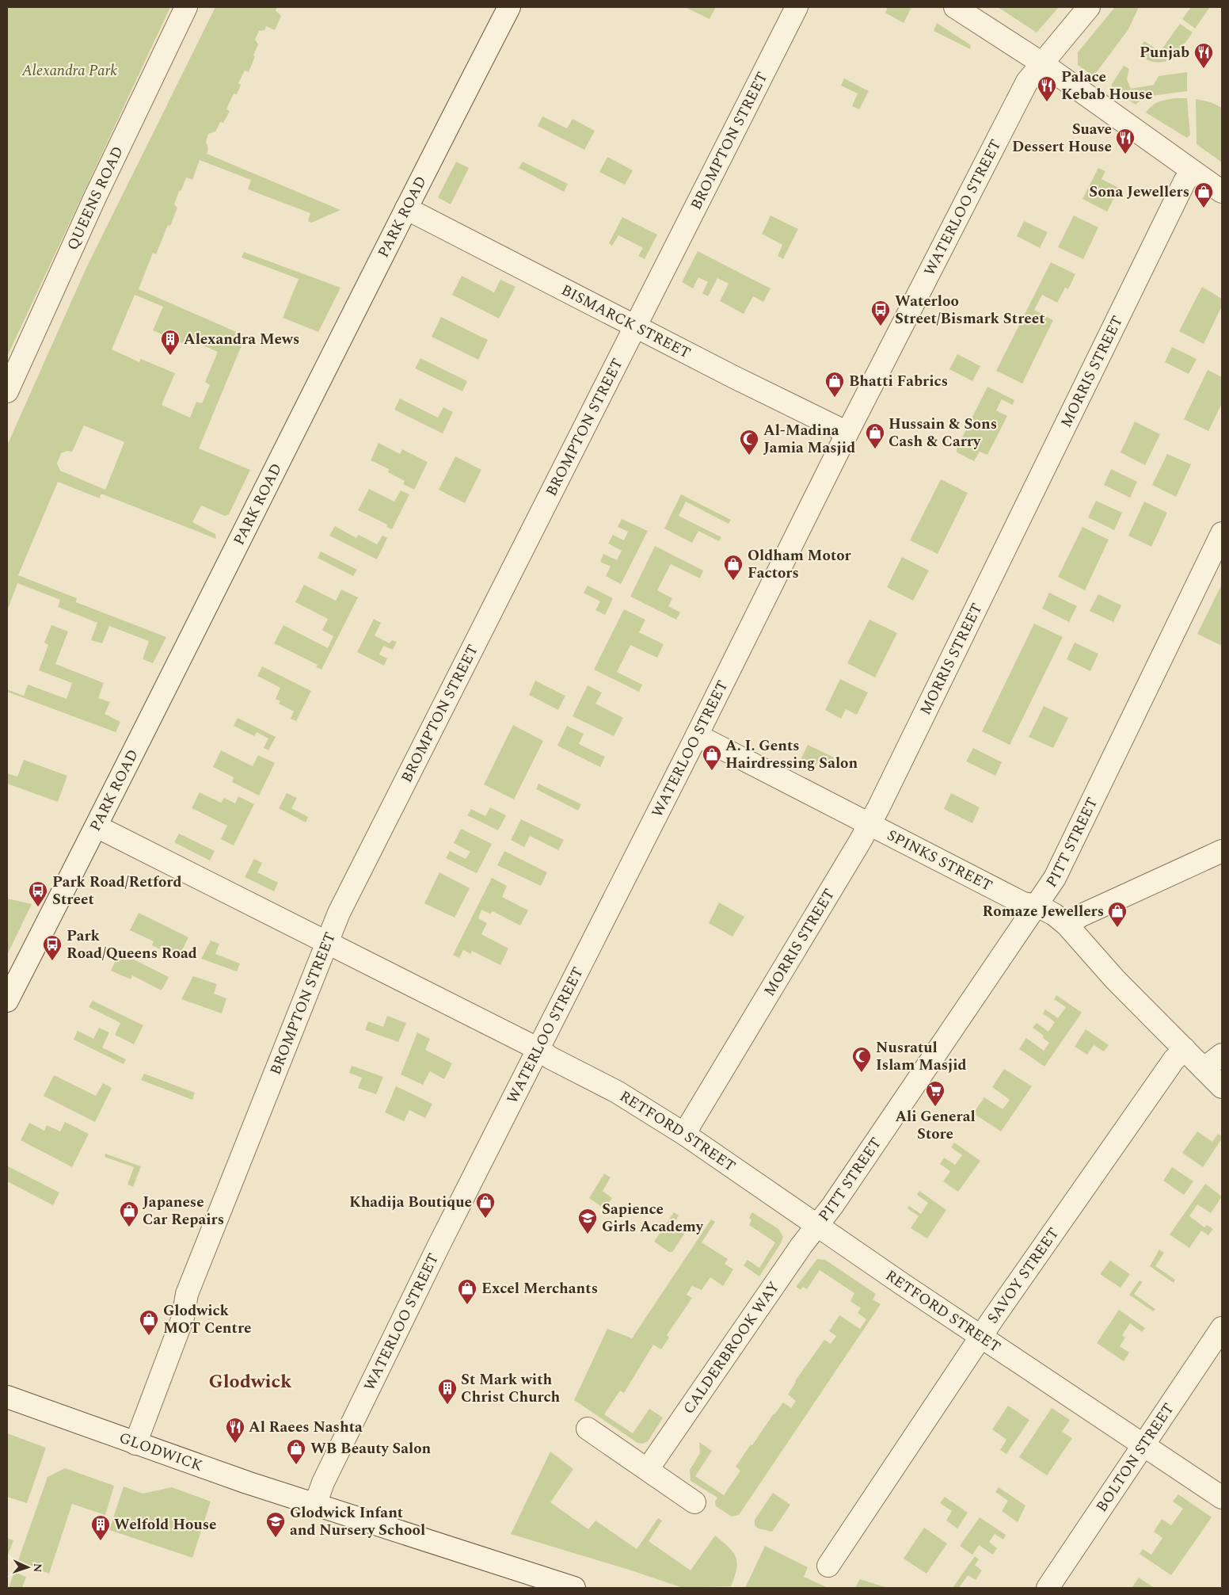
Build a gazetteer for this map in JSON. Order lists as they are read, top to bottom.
{
  "streets": {
    "street": [
      "BROMPTON STREET",
      "QUEENS ROAD",
      "WATERLOO STREET",
      "PARK ROAD",
      "BISMARCK STREET",
      "MORRIS STREET",
      "PITT STREET",
      "SPINKS STREET",
      "RETFORD STREET",
      "SAVOY STREET",
      "CALDERBROOK WAY",
      "GLODWICK",
      "BOLTON STREET"
    ]
  },
  "crossings": [
    ["BROMPTON STREET", "BISMARCK STREET"],
    ["BROMPTON STREET", "RETFORD STREET"],
    ["BROMPTON STREET", "GLODWICK"],
    ["WATERLOO STREET", "BISMARCK STREET"],
    ["WATERLOO STREET", "SPINKS STREET"],
    ["WATERLOO STREET", "RETFORD STREET"],
    ["WATERLOO STREET", "GLODWICK"],
    ["PARK ROAD", "BISMARCK STREET"],
    ["PARK ROAD", "RETFORD STREET"],
    ["MORRIS STREET", "SPINKS STREET"],
    ["MORRIS STREET", "RETFORD STREET"],
    ["PITT STREET", "SPINKS STREET"],
    ["PITT STREET", "RETFORD STREET"],
    ["PITT STREET", "CALDERBROOK WAY"],
    ["SPINKS STREET", "SAVOY STREET"],
    ["RETFORD STREET", "SAVOY STREET"],
    ["RETFORD STREET", "CALDERBROOK WAY"],
    ["RETFORD STREET", "BOLTON STREET"]
  ],
  "districts": ["Glodwick"],
  "parks": ["Alexandra Park"],
  "places": {
    "restaurant": [
      "Punjab",
      "Palace Kebab House",
      "Suave Dessert House",
      "Al Raees Nashta"
    ],
    "shop": [
      "Sona Jewellers",
      "Bhatti Fabrics",
      "Hussain & Sons Cash & Carry",
      "Oldham Motor Factors",
      "A. I. Gents Hairdressing Salon",
      "Romaze Jewellers",
      "Khadija Boutique",
      "Japanese Car Repairs",
      "Excel Merchants",
      "Glodwick MOT Centre",
      "WB Beauty Salon"
    ],
    "bus stop": ["Waterloo Street/Bismark Street", "Park Road/Retford Street", "Park Road/Queens Road"],
    "building": ["Alexandra Mews", "St Mark with Christ Church", "Welfold House"],
    "mosque": ["Al-Madina Jamia Masjid", "Nusratul Islam Masjid"],
    "supermarket": ["Ali General Store"],
    "school or university": ["Sapience Girls Academy", "Glodwick Infant and Nursery School"]
  },
  "north": "right"
}
